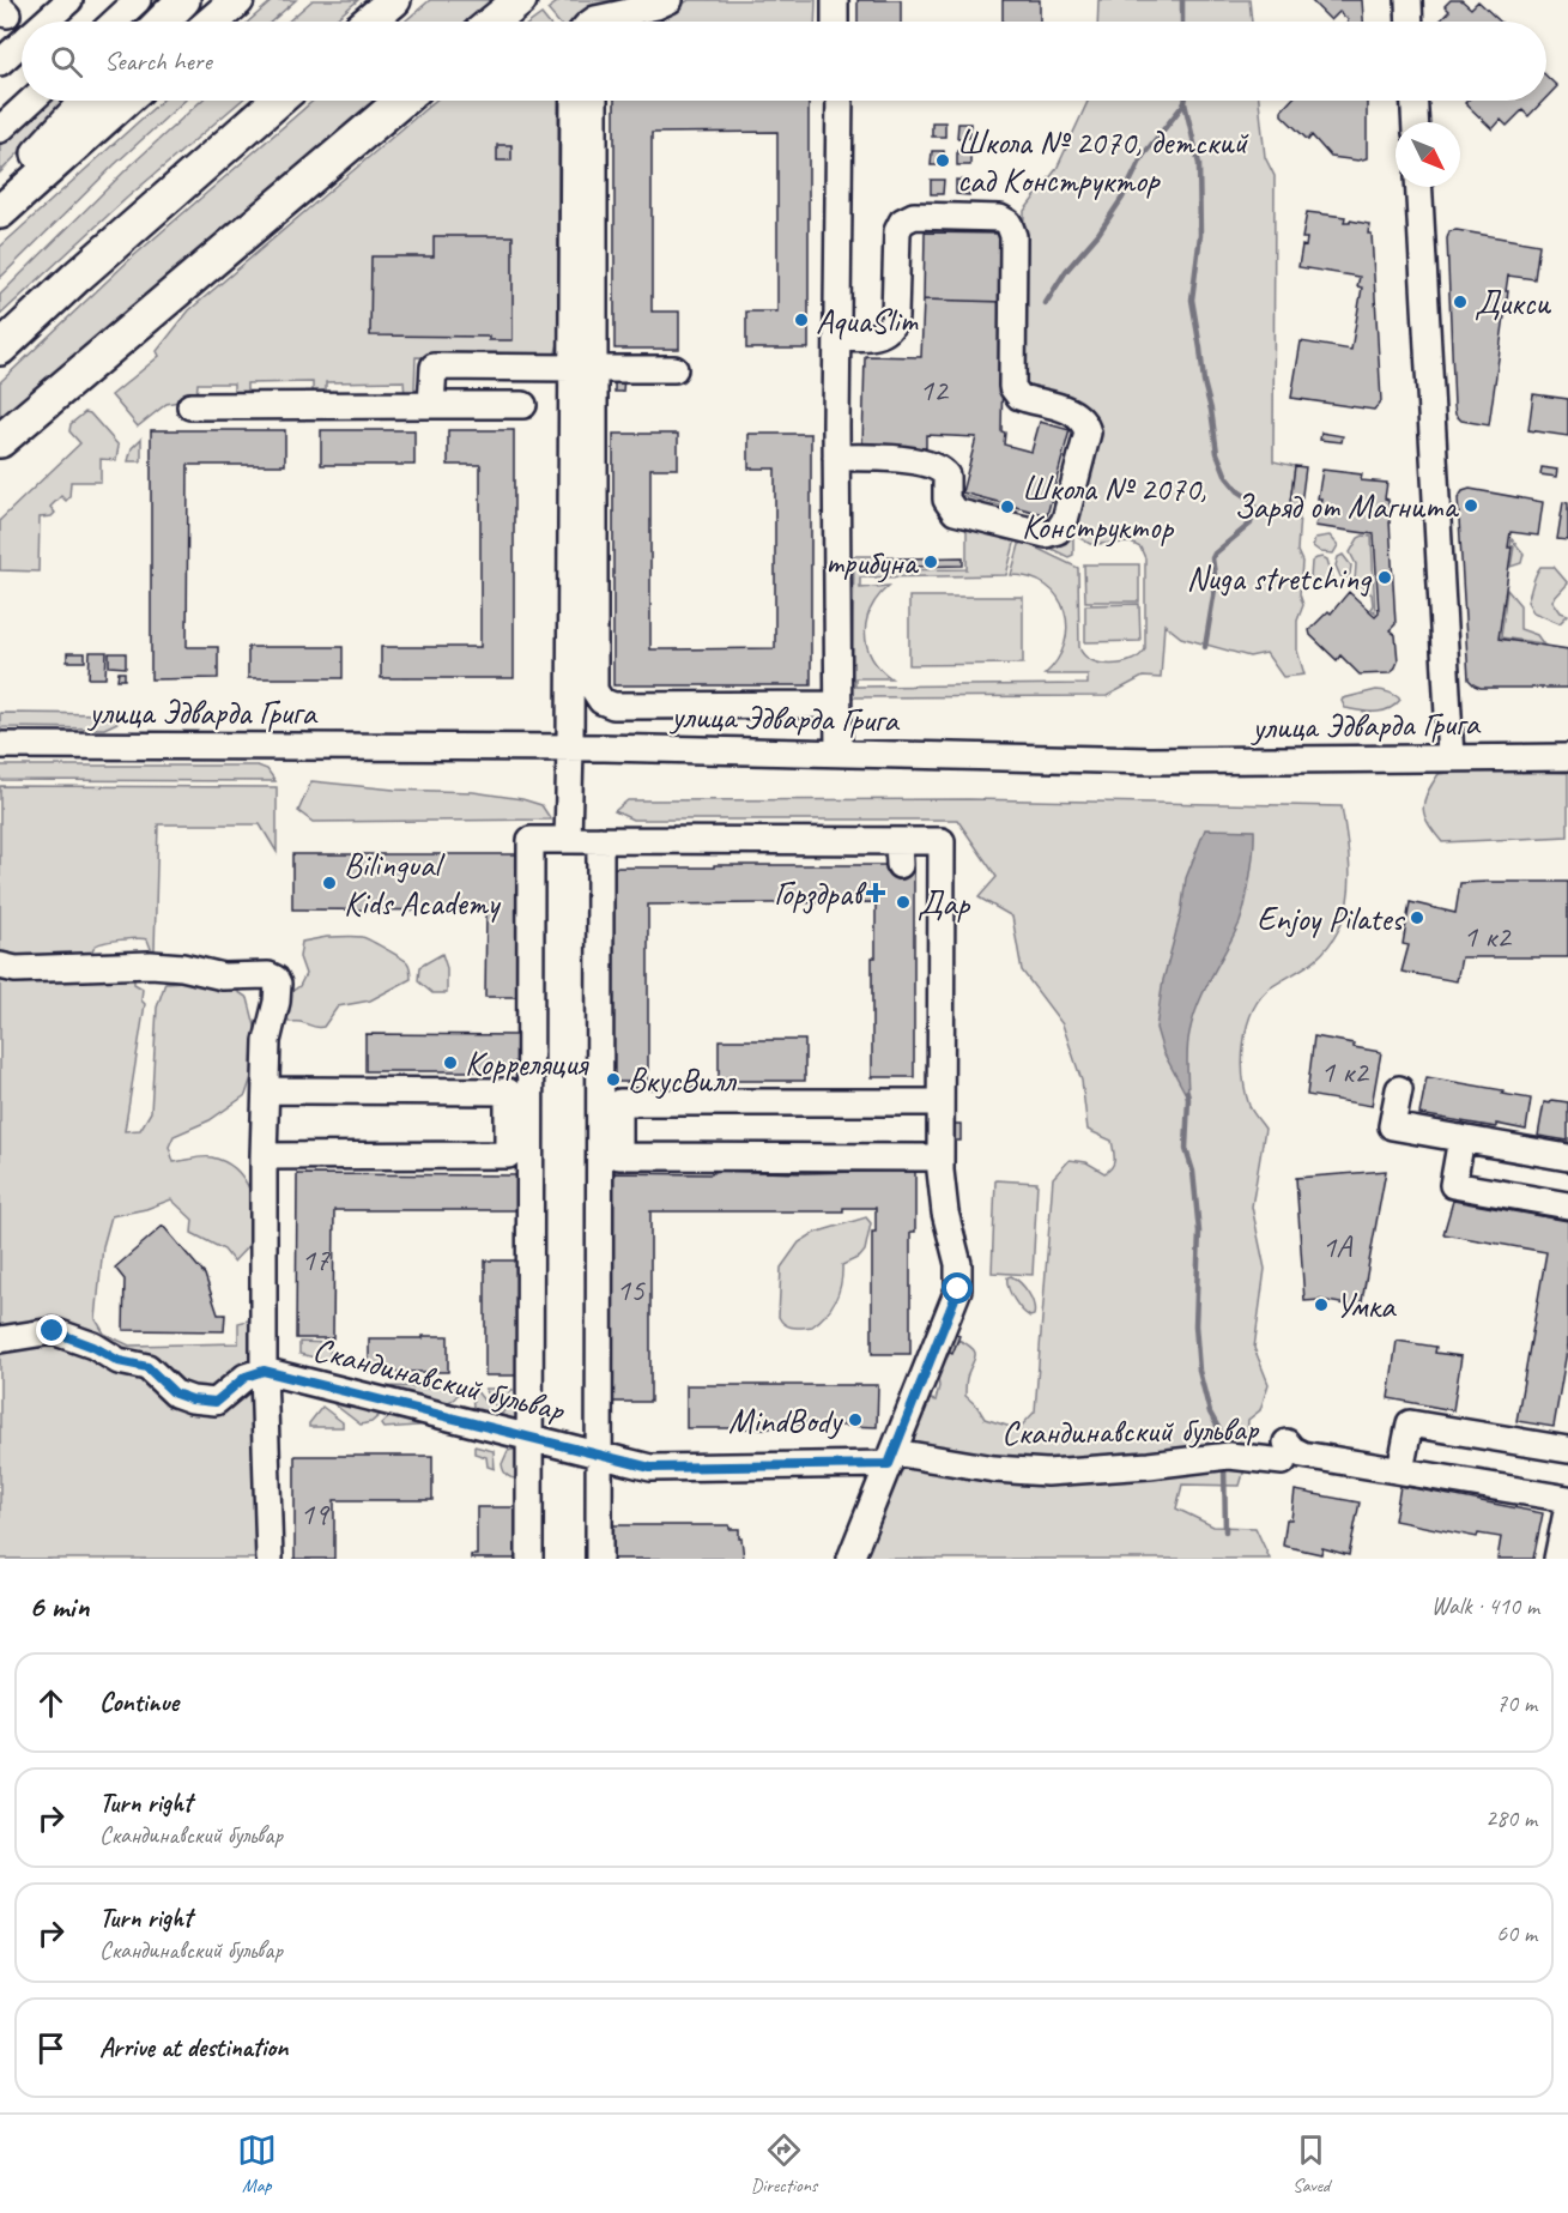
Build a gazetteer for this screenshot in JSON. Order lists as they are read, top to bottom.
{
  "streets": {
    "street": ["улица Эдварда Грига", "Скандинавский бульвар"]
  },
  "places": {
    "other": [
      "Школа № 2070, детский сад Конструктор",
      "Дикси",
      "AquaSlim",
      "Заряд от Магнита",
      "Школа № 2070, Конструктор",
      "трибуна",
      "Nuga stretching",
      "Bilingual Kids Academy",
      "Дар",
      "Enjoy Pilates",
      "Корреляция",
      "ВкусВилл",
      "Умка",
      "MindBody"
    ],
    "health": ["Горздрав"]
  },
  "house_numbers": [
    "12",
    "1 к2",
    "1 к2",
    "1А",
    "17",
    "15",
    "19"
  ],
  "north": "bottom right",
  "page": {
    "search": "Search here",
    "heading": ["6 min", "Walk · 410 m"],
    "list": [
      ["Continue", "70 m"],
      ["Turn right", "Скандинавский бульвар", "280 m"],
      ["Turn right", "Скандинавский бульвар", "60 m"],
      "Arrive at destination"
    ],
    "nav": ["Map", "Directions", "Saved"]
  }
}
